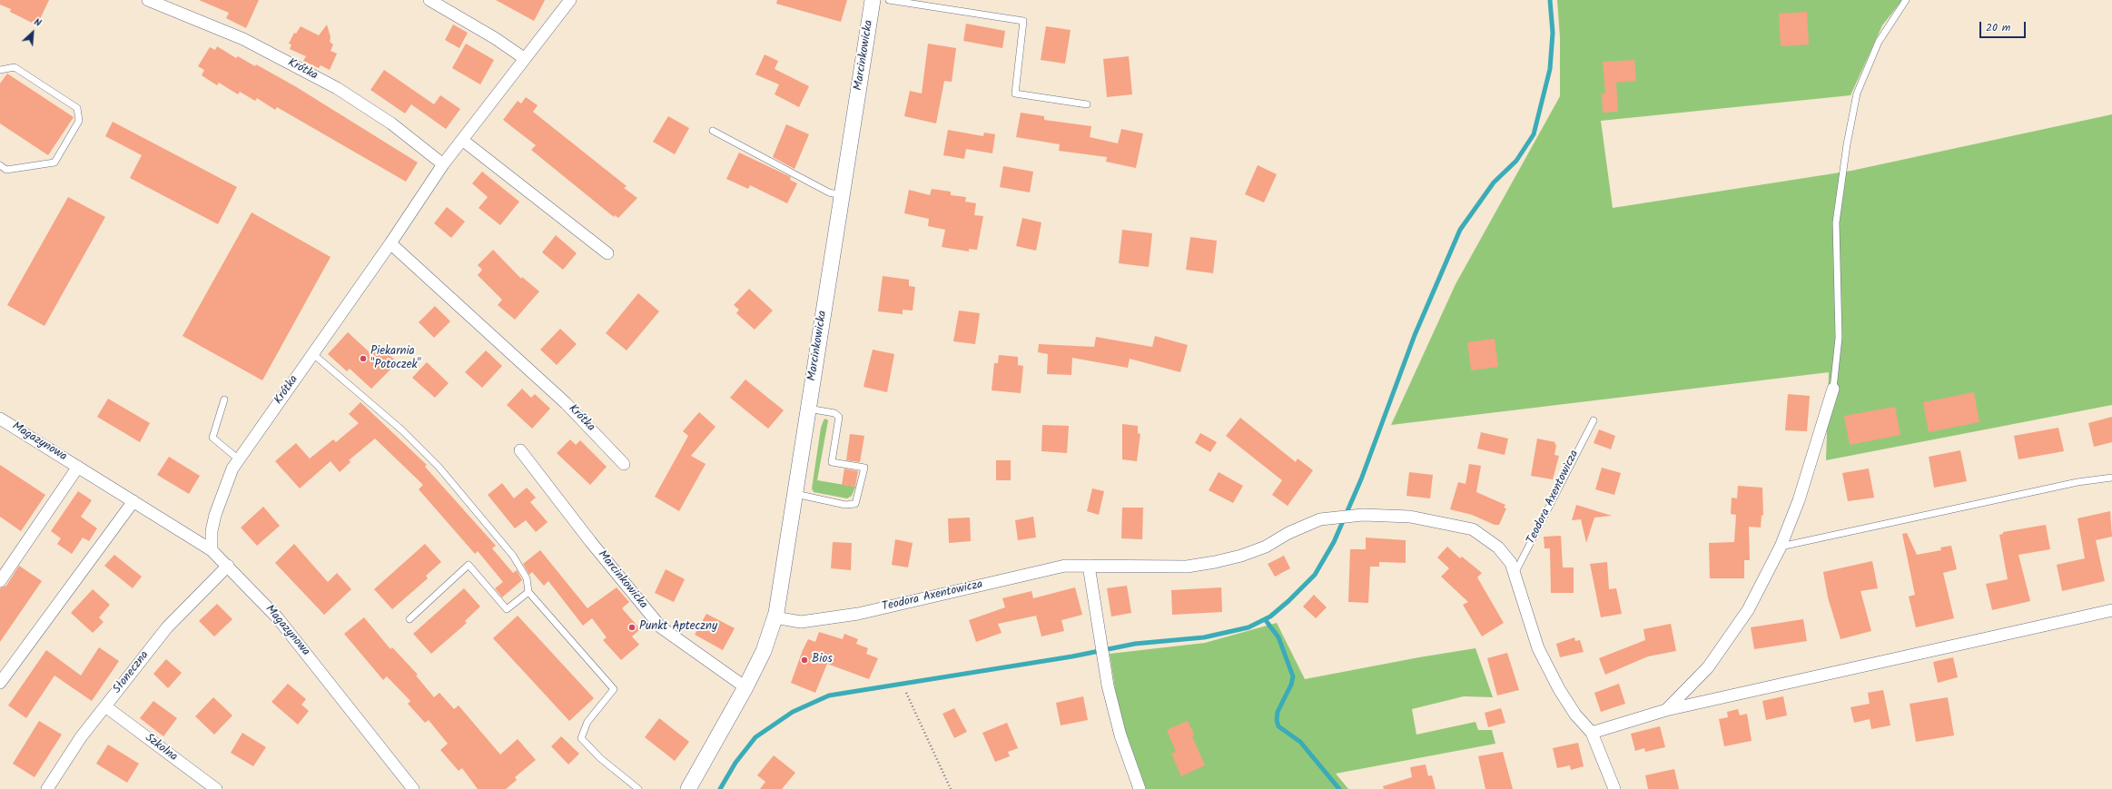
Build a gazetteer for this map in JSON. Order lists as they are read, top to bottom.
{
  "streets": {
    "street": [
      "Marcinkowicka",
      "Krótka",
      "Magazynowa",
      "Teodora Axentowicza",
      "Słoneczna",
      "Szkolna"
    ]
  },
  "crossings": [
    ["Marcinkowicka", "Teodora Axentowicza"],
    ["Krótka", "Magazynowa"],
    ["Magazynowa", "Słoneczna"],
    ["Słoneczna", "Szkolna"]
  ],
  "places": ["Piekarnia \"Potoczek\"", "Punkt Apteczny", "Bios"],
  "scale_bar": "20 m",
  "north": "top right"
}
